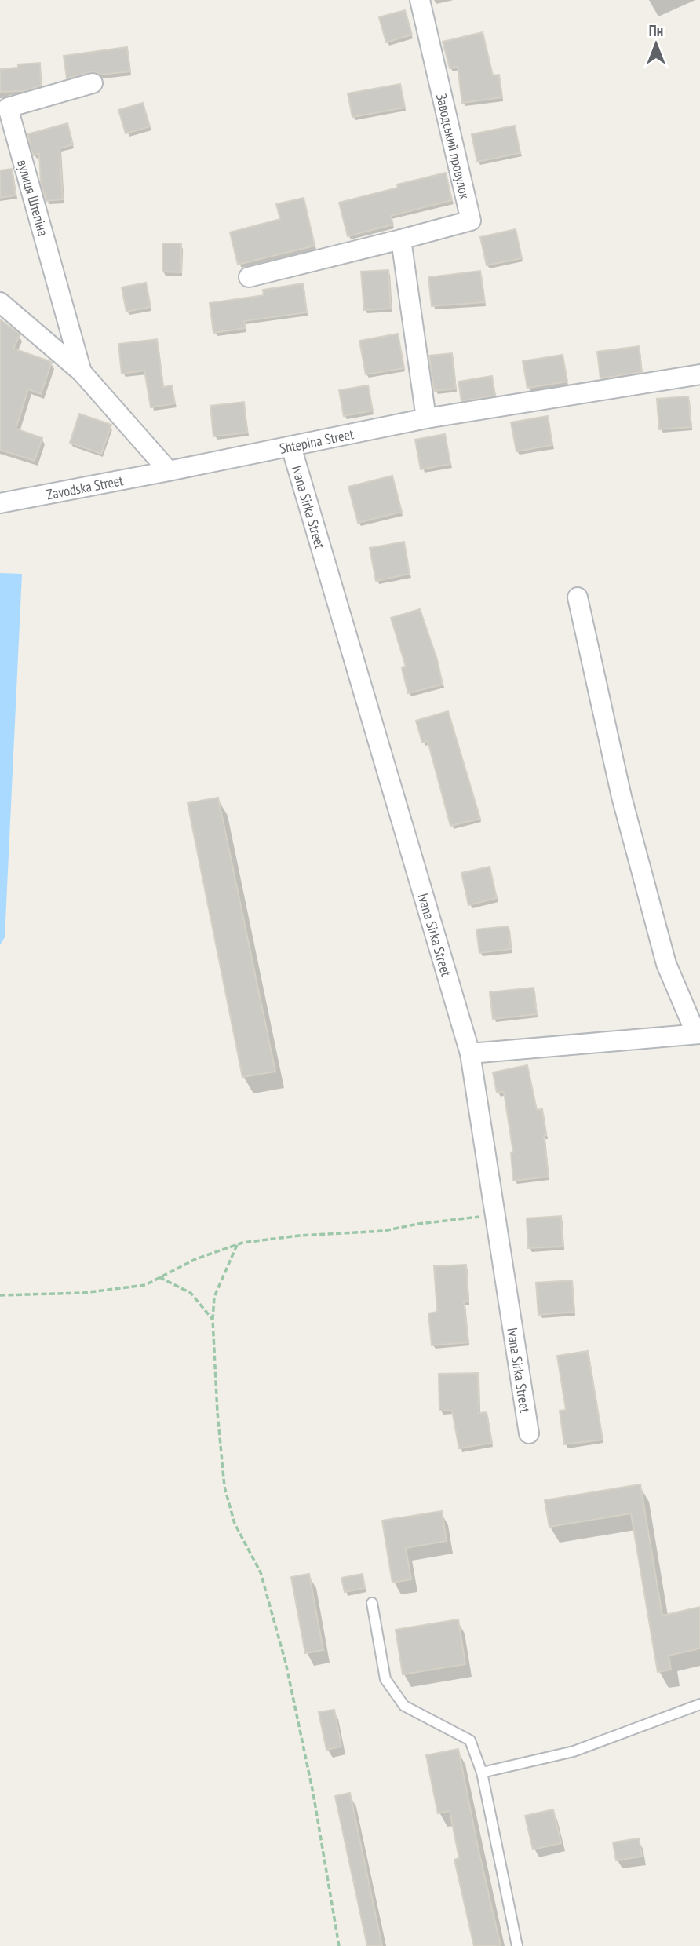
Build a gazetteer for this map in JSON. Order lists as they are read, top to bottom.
{
  "streets": {
    "street": [
      "Заводський провулок",
      "вулиця Штепіна",
      "Shtepina Street",
      "Zavodska Street",
      "Ivana Sirka Street"
    ]
  },
  "crossings": [
    ["Shtepina Street", "Zavodska Street"],
    ["Shtepina Street", "Ivana Sirka Street"]
  ],
  "north": "top"
}
